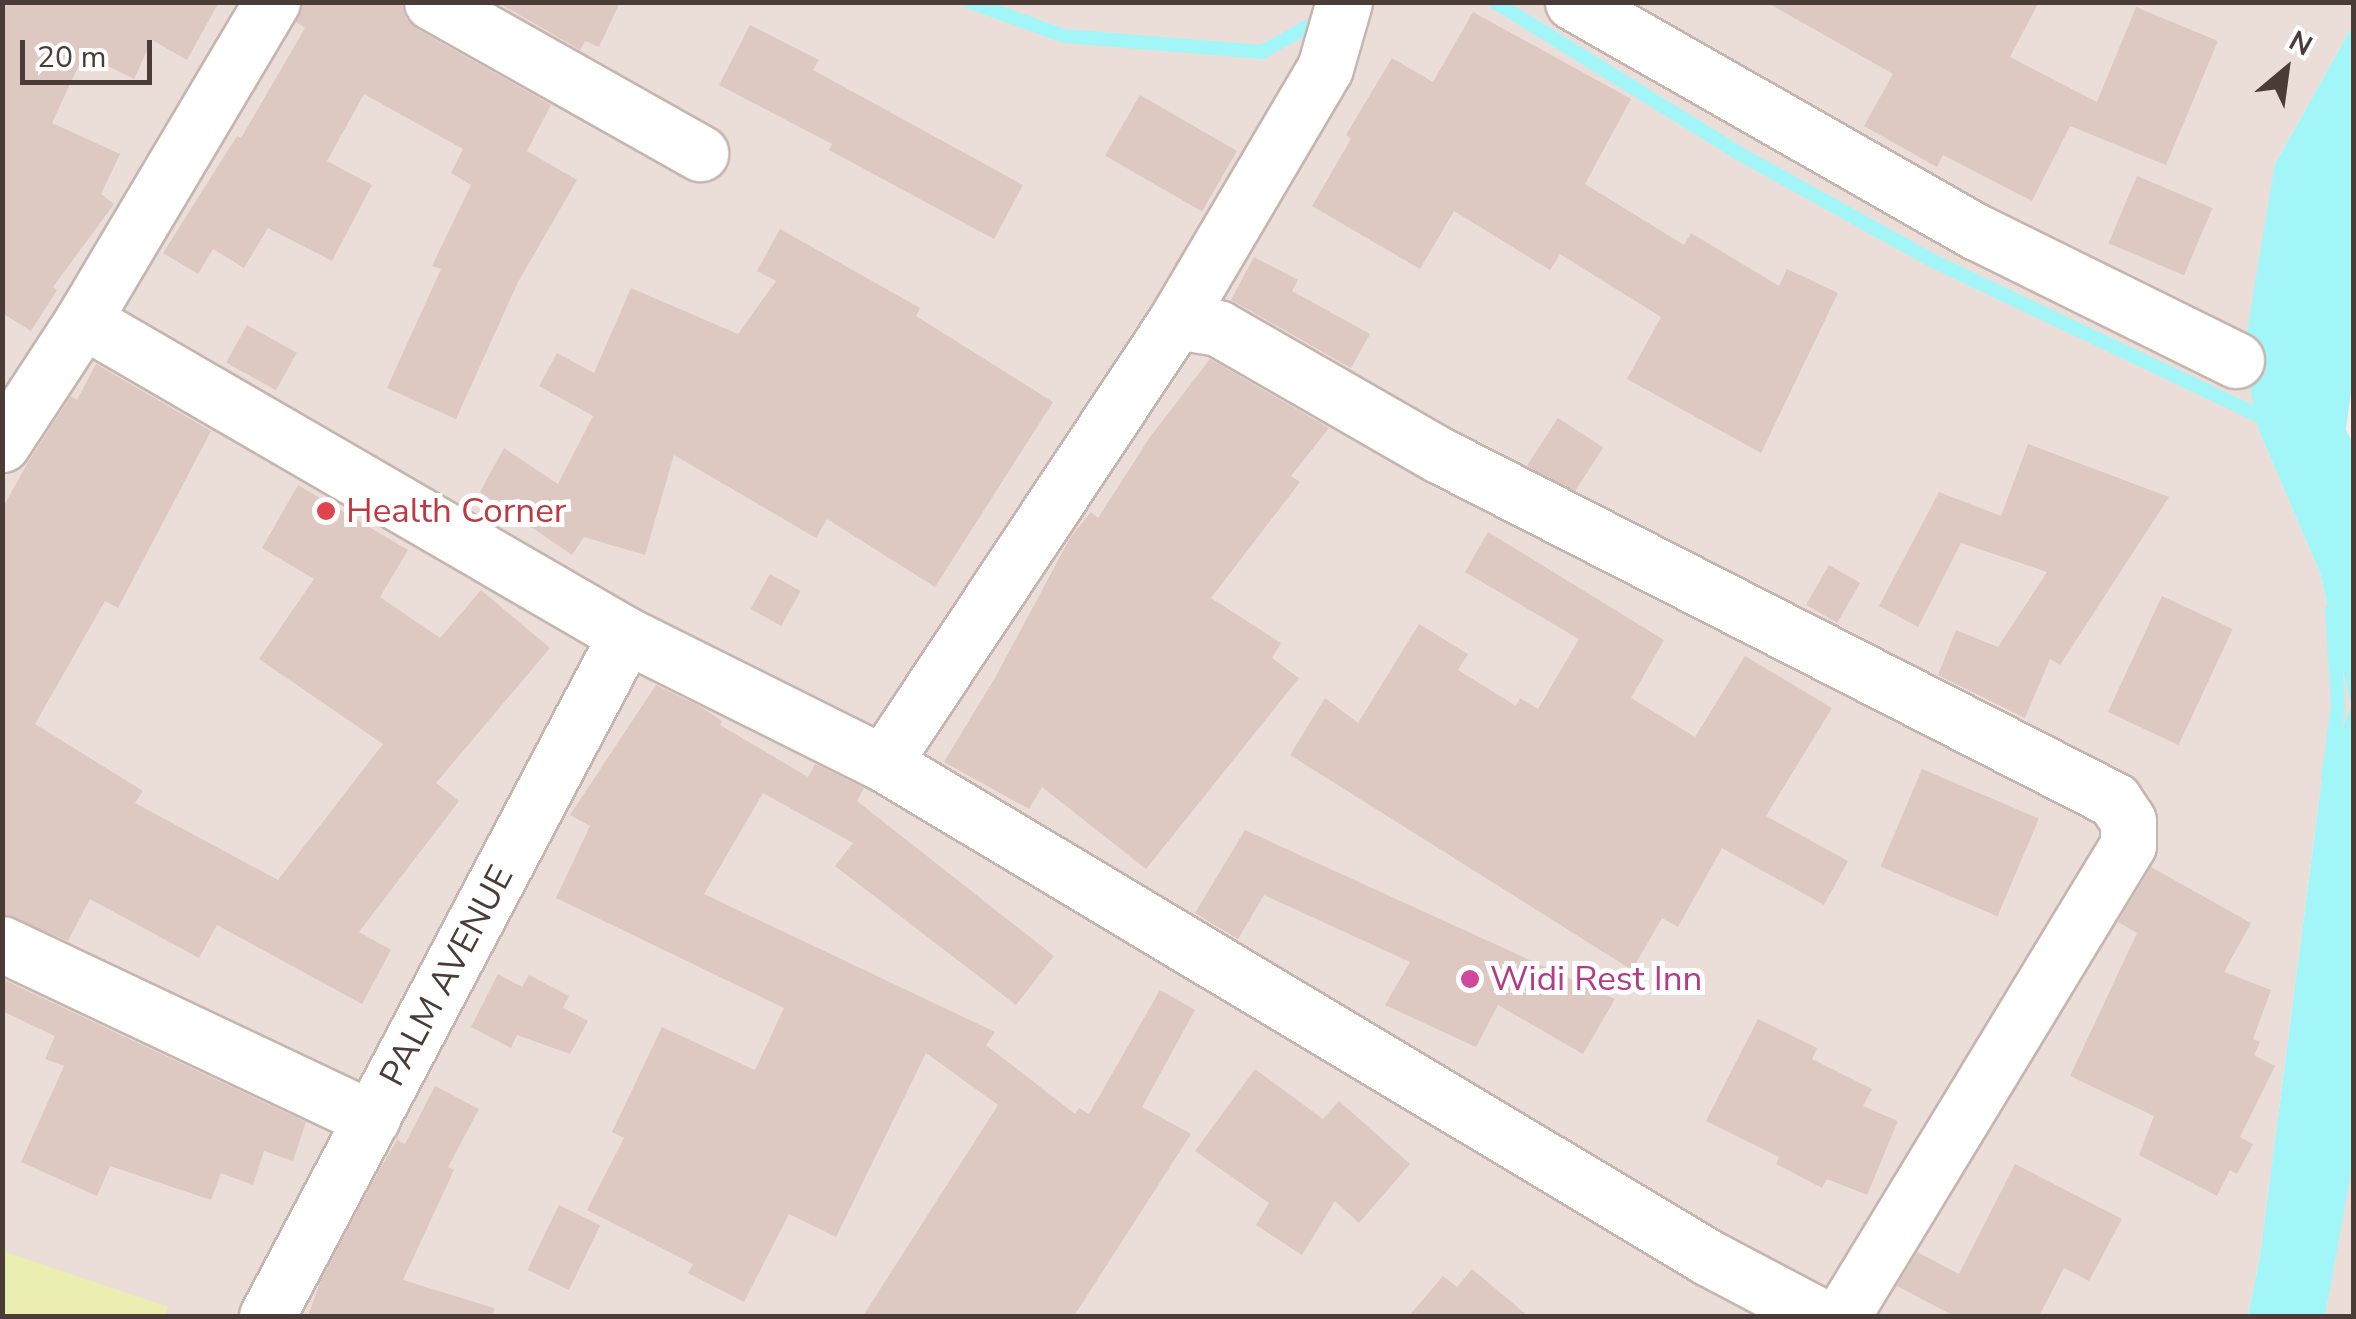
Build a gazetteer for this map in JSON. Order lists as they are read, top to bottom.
{
  "streets": {
    "street": ["PALM AVENUE"]
  },
  "places": ["Health Corner", "Widi Rest Inn"],
  "scale_bar": "20 m",
  "north": "top right"
}
